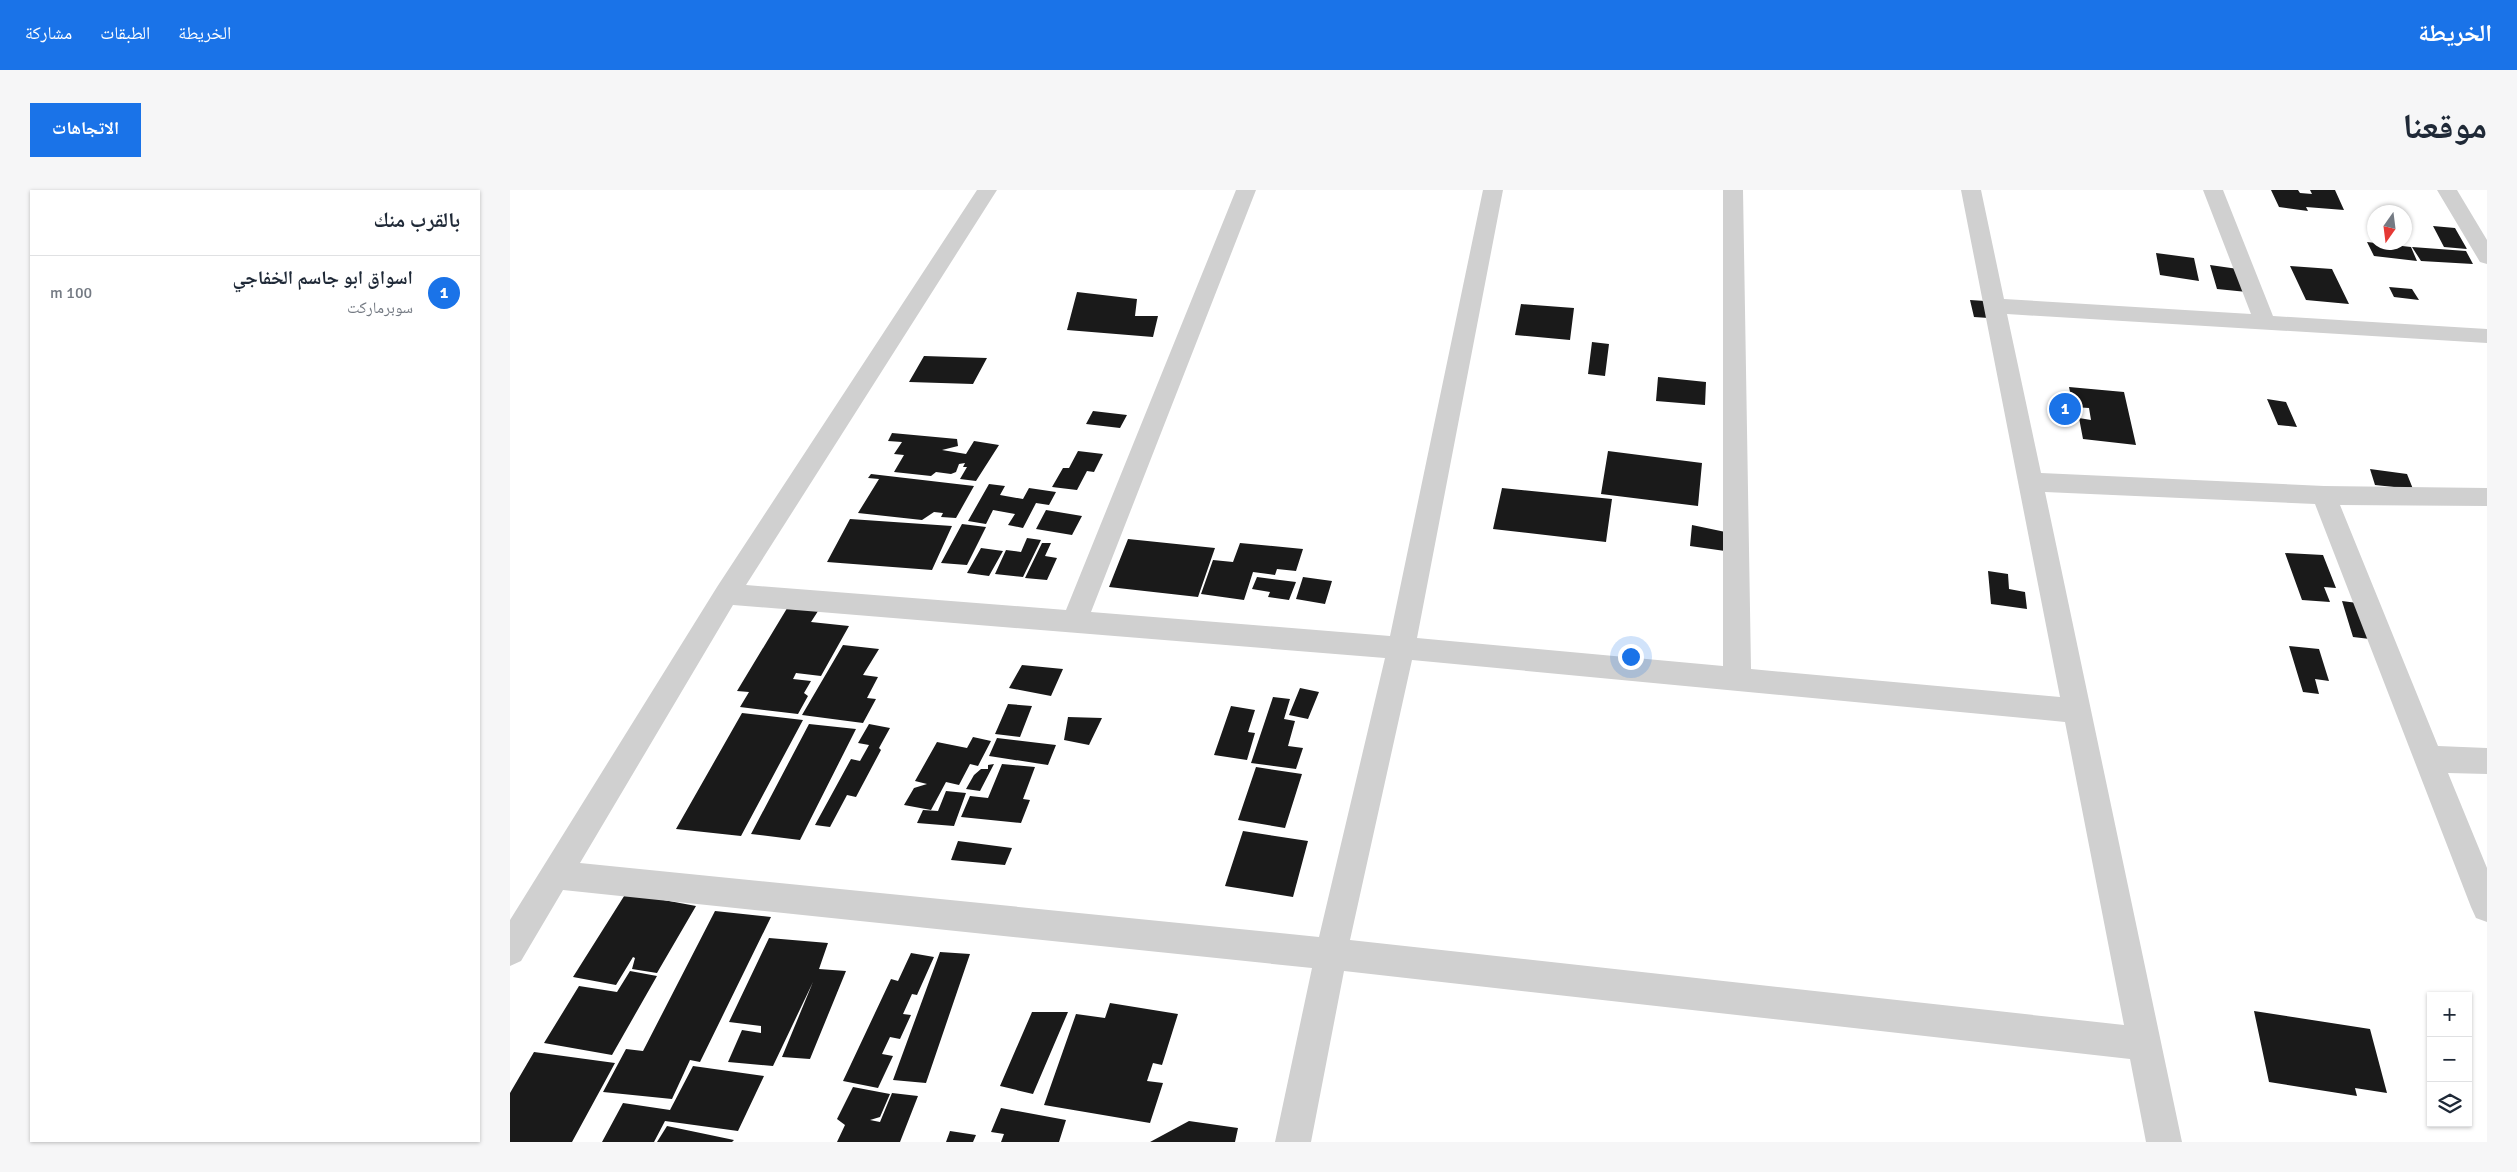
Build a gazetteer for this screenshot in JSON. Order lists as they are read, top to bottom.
{
  "north": "bottom",
  "page": {
    "header": "الخريطة",
    "nav": ["الخريطة", "الطبقات", "مشاركة"],
    "title": "موقعنا",
    "buttons": "الاتجاهات",
    "heading": "بالقرب منك",
    "list": [
      {
        "mark": "1",
        "name": "اسواق ابو جاسم الخفاجي",
        "note": "سوبرماركت",
        "value": "100 m"
      }
    ],
    "pins": "1",
    "map_buttons": ["+", "−"]
  }
}
